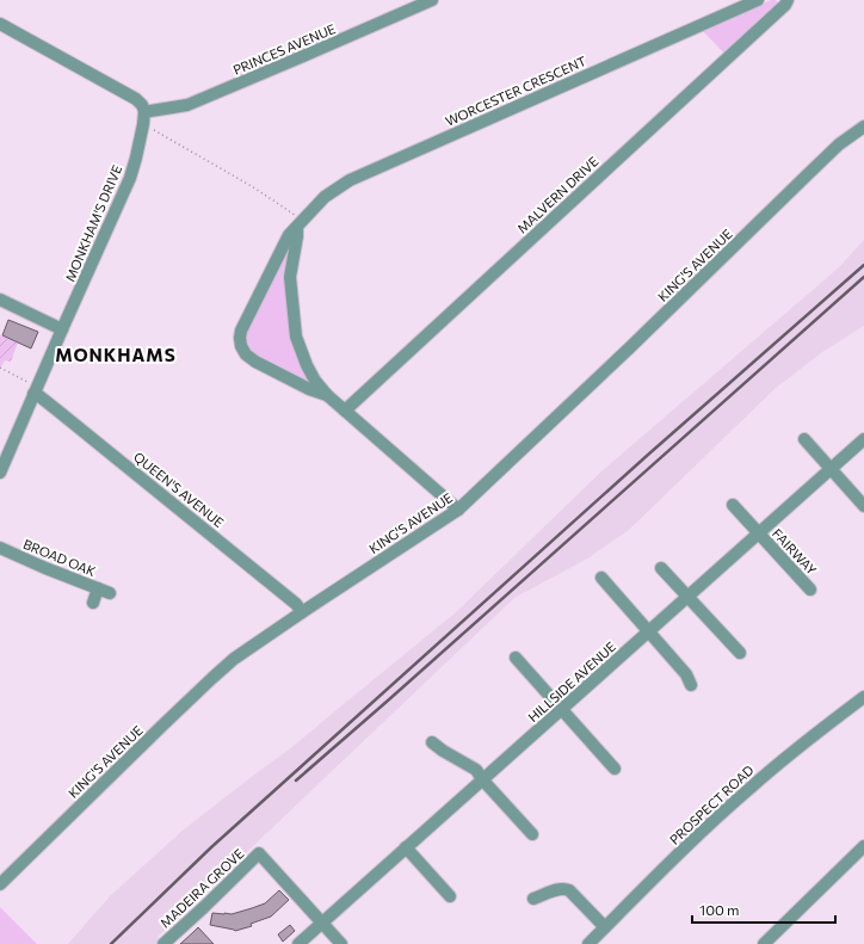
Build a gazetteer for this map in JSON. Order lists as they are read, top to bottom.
{
  "streets": {
    "street": [
      "PRINCES AVENUE",
      "WORCESTER CRESCENT",
      "MALVERN DRIVE",
      "MONKHAM'S DRIVE",
      "KING'S AVENUE",
      "QUEEN'S AVENUE",
      "FAIRWAY",
      "BROAD OAK",
      "HILLSIDE AVENUE",
      "PROSPECT ROAD",
      "MADEIRA GROVE"
    ]
  },
  "crossings": [
    ["PRINCES AVENUE", "MONKHAM'S DRIVE"],
    ["WORCESTER CRESCENT", "MALVERN DRIVE"],
    ["WORCESTER CRESCENT", "KING'S AVENUE"],
    ["MONKHAM'S DRIVE", "QUEEN'S AVENUE"],
    ["KING'S AVENUE", "QUEEN'S AVENUE"],
    ["FAIRWAY", "HILLSIDE AVENUE"],
    ["HILLSIDE AVENUE", "MADEIRA GROVE"]
  ],
  "districts": ["MONKHAMS"],
  "scale_bar": "100 m"
}
